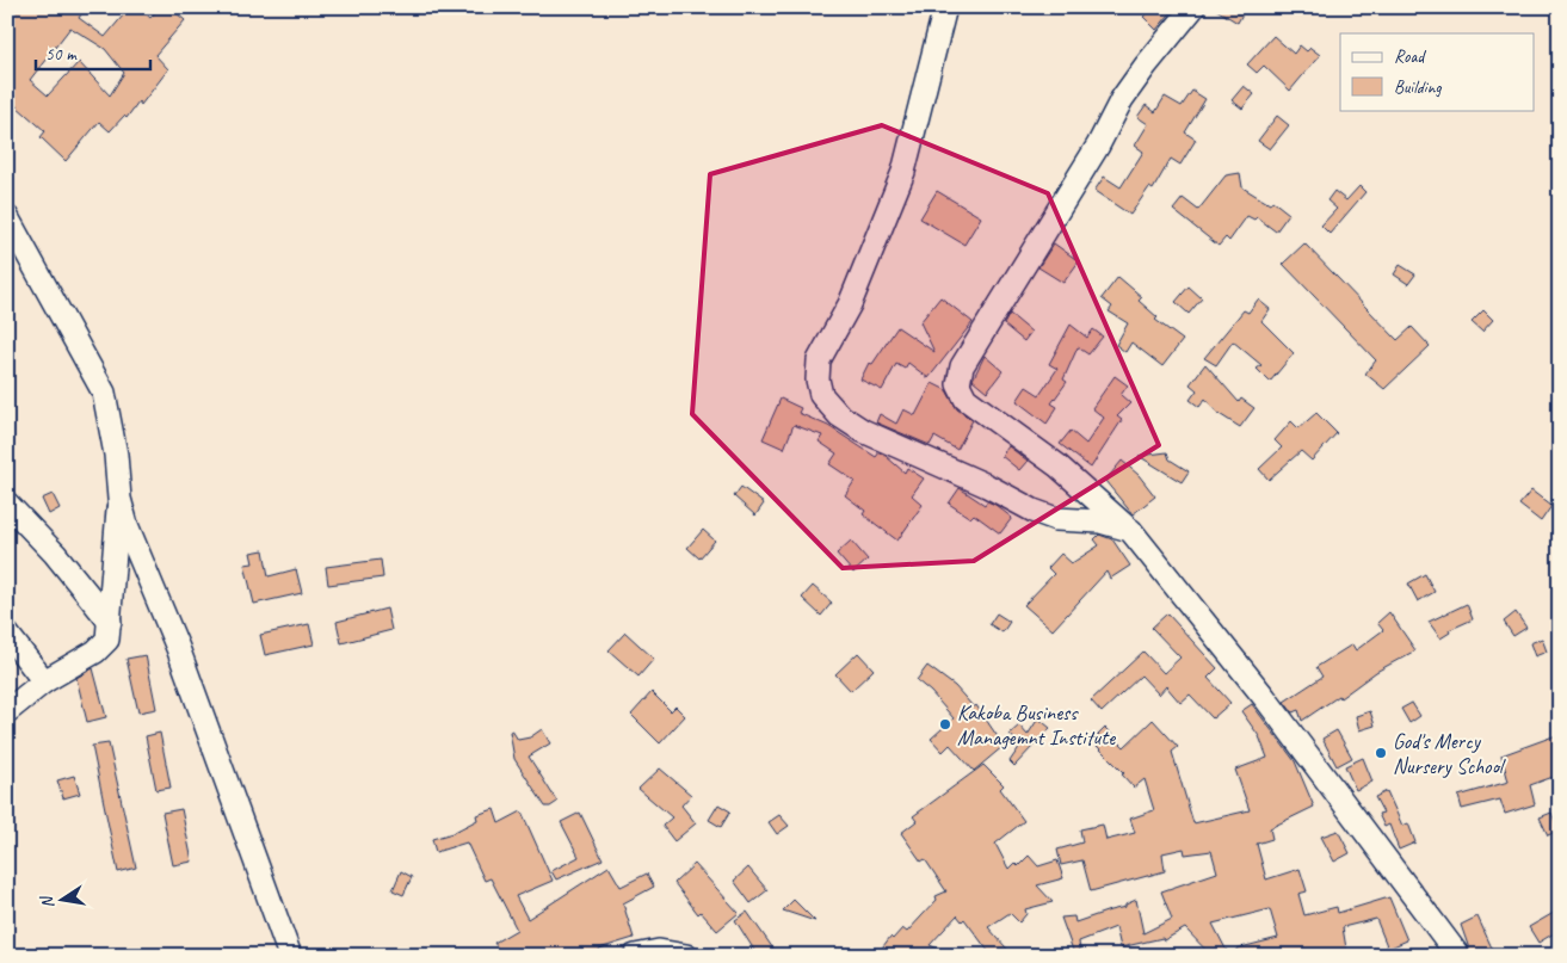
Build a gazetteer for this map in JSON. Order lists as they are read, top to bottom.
{
  "places": ["Kakoba Business Managemnt Institute", "God's Mercy Nursery School"],
  "legend": ["Road", "Building"],
  "scale_bar": "50 m",
  "north": "left"
}
